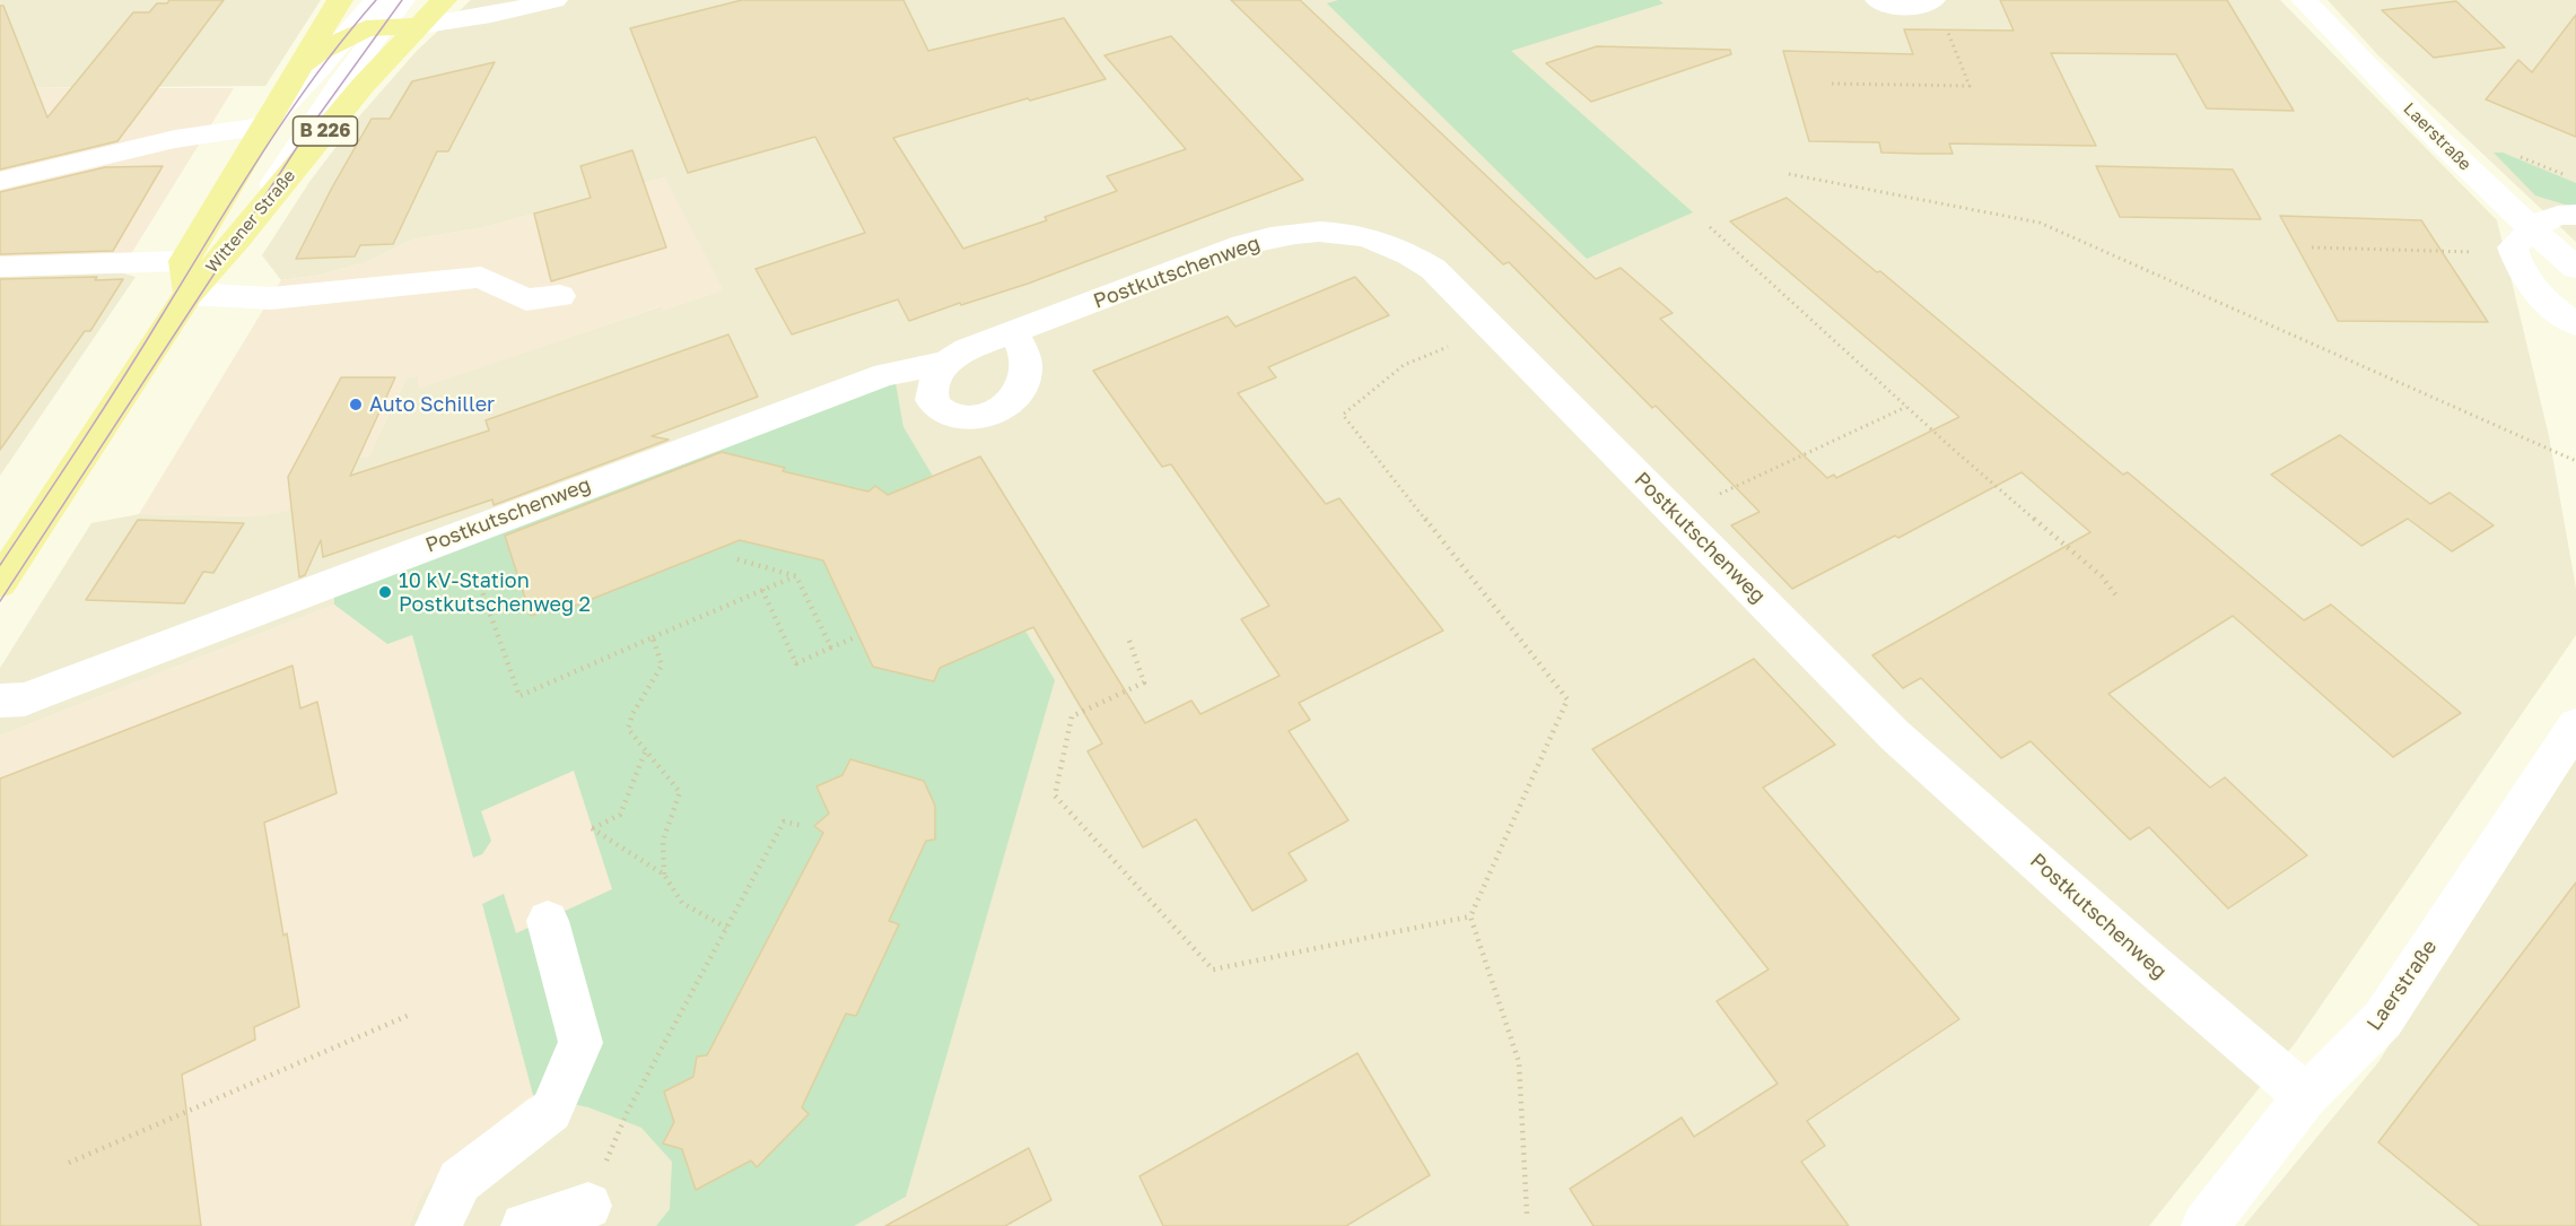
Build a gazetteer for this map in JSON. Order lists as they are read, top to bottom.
{
  "streets": {
    "main road": ["B 226", "Wittener Straße"],
    "street": ["Laerstraße", "Postkutschenweg"]
  },
  "crossings": [
    ["Laerstraße", "Postkutschenweg"]
  ],
  "places": ["Auto Schiller", "10 kV-Station Postkutschenweg 2"]
}
